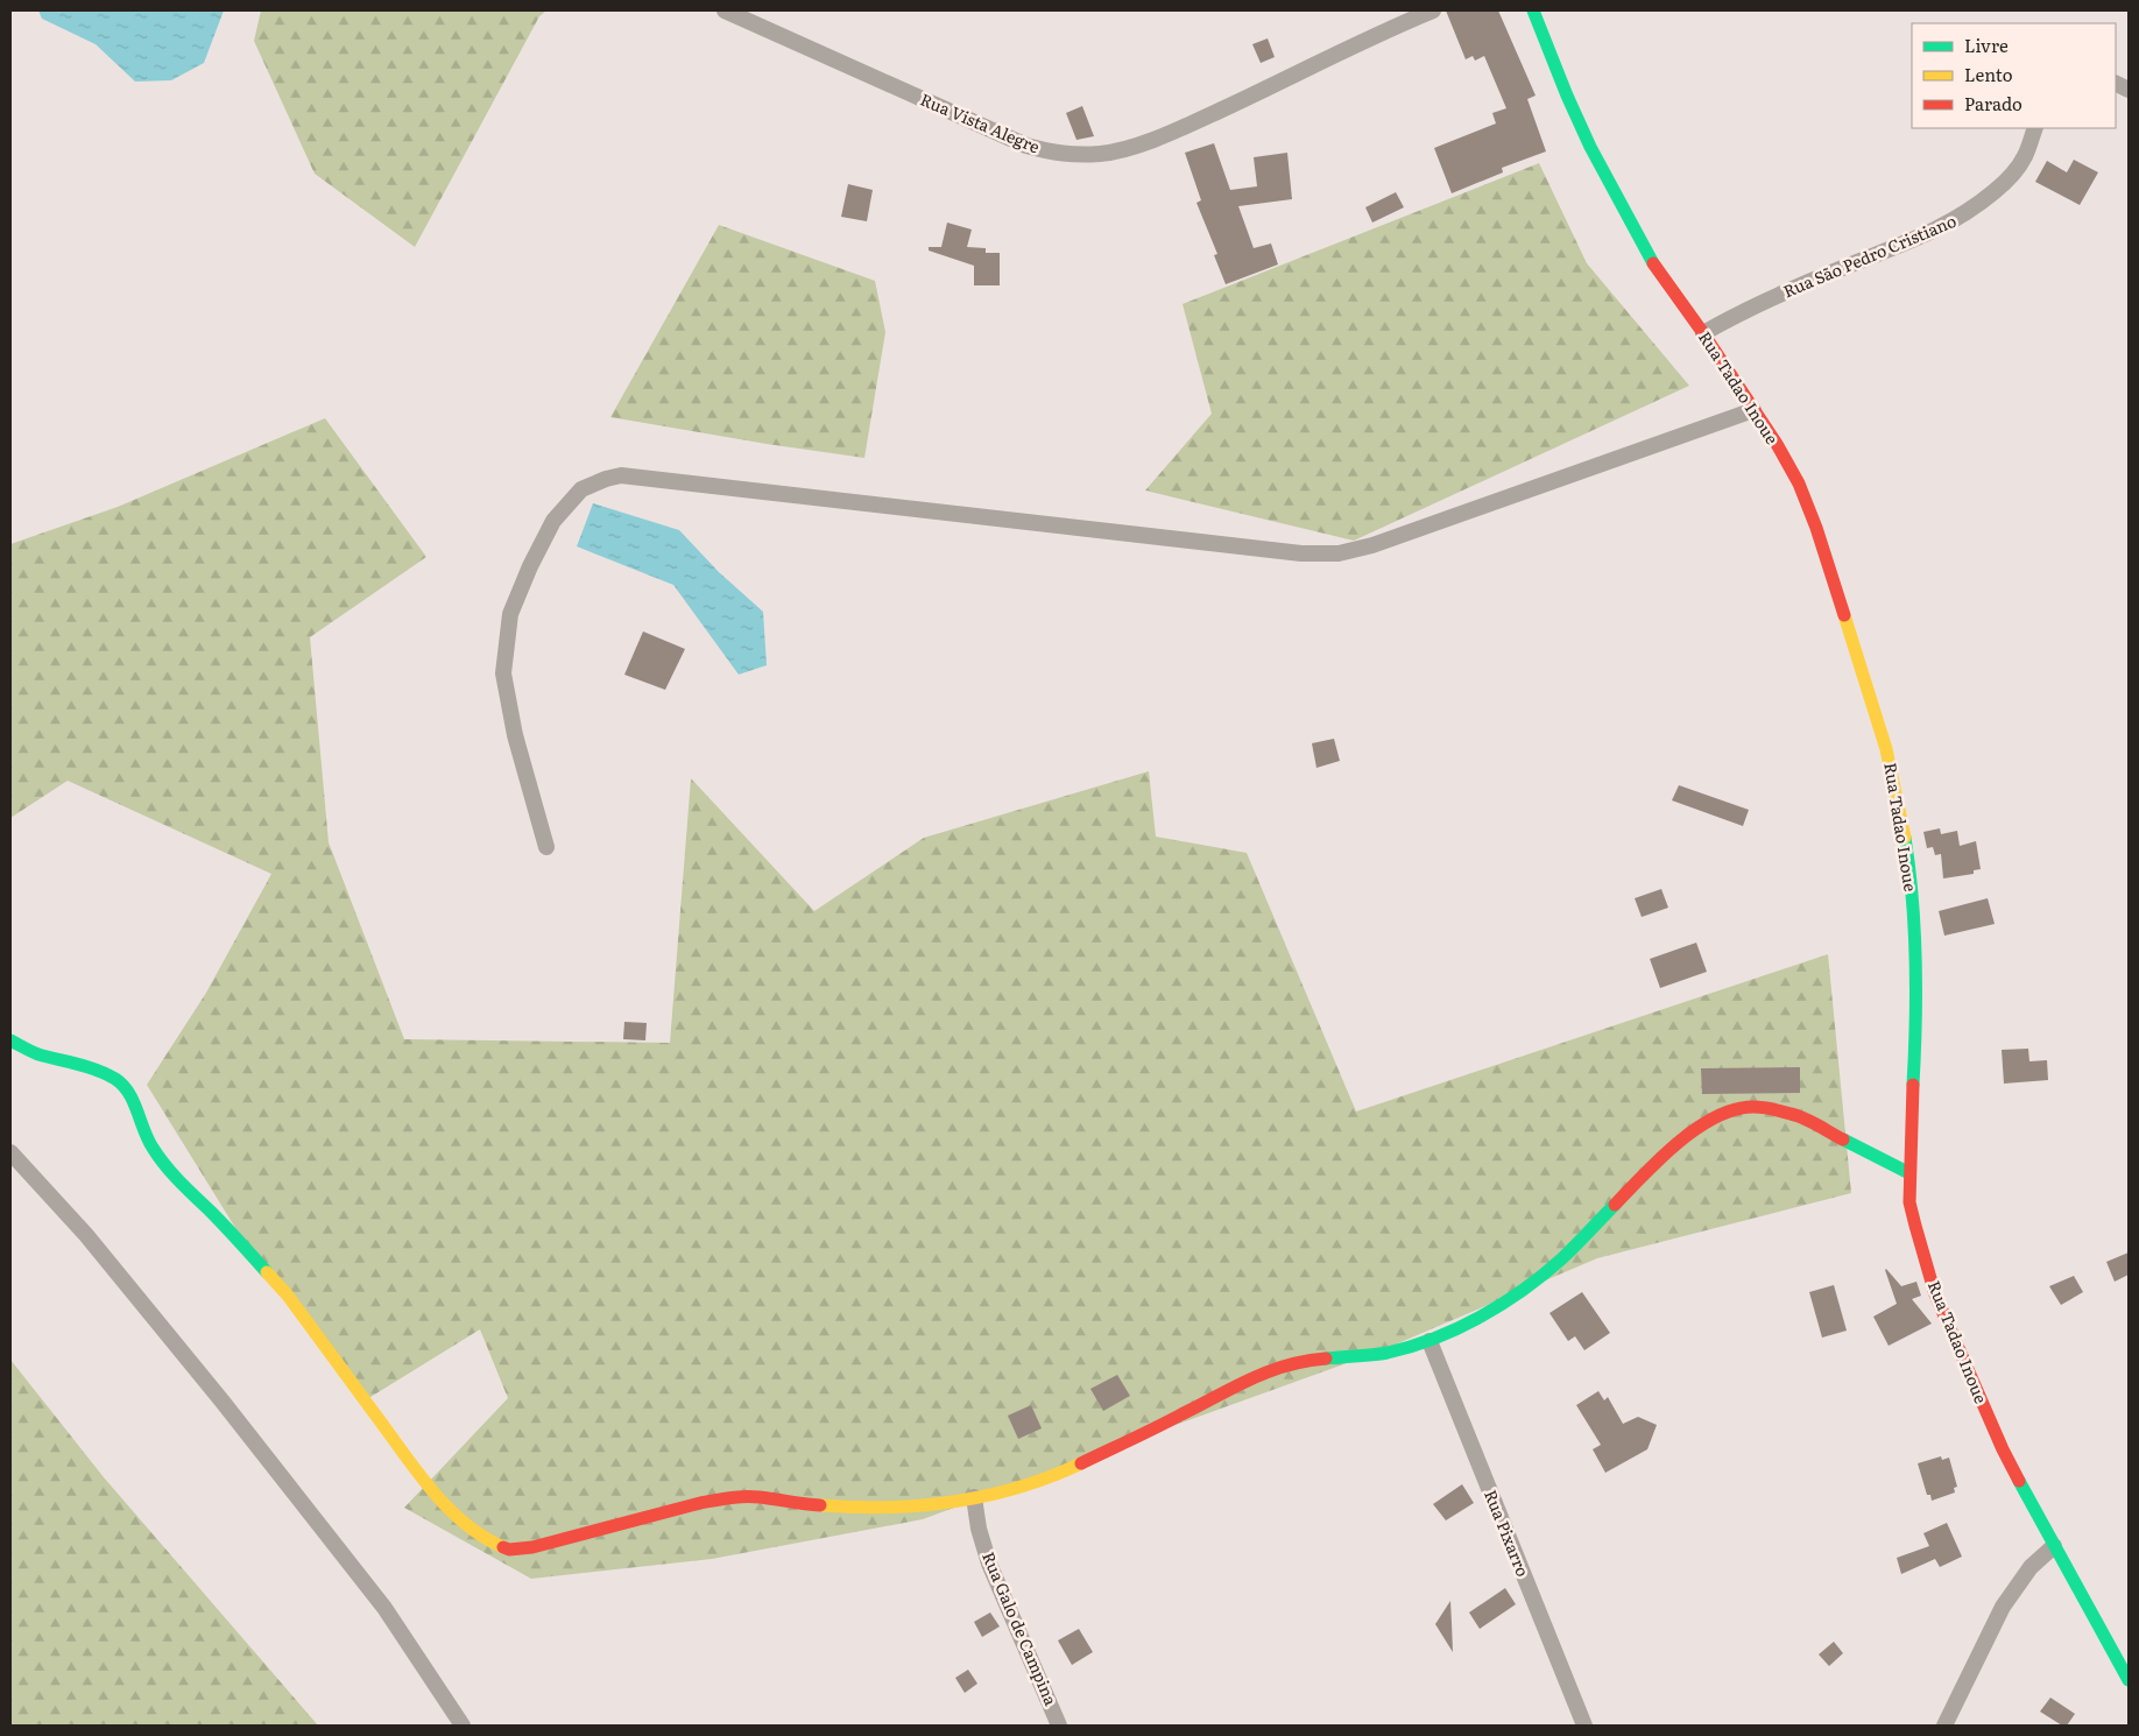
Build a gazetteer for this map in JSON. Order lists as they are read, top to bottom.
{
  "streets": {
    "street": [
      "Rua Vista Alegre",
      "Rua São Pedro Cristiano",
      "Rua Tadao Inoue",
      "Rua Pixarro",
      "Rua Galo de Campina"
    ]
  },
  "crossings": [
    ["Rua São Pedro Cristiano", "Rua Tadao Inoue"]
  ],
  "legend": ["Livre", "Lento", "Parado"]
}
